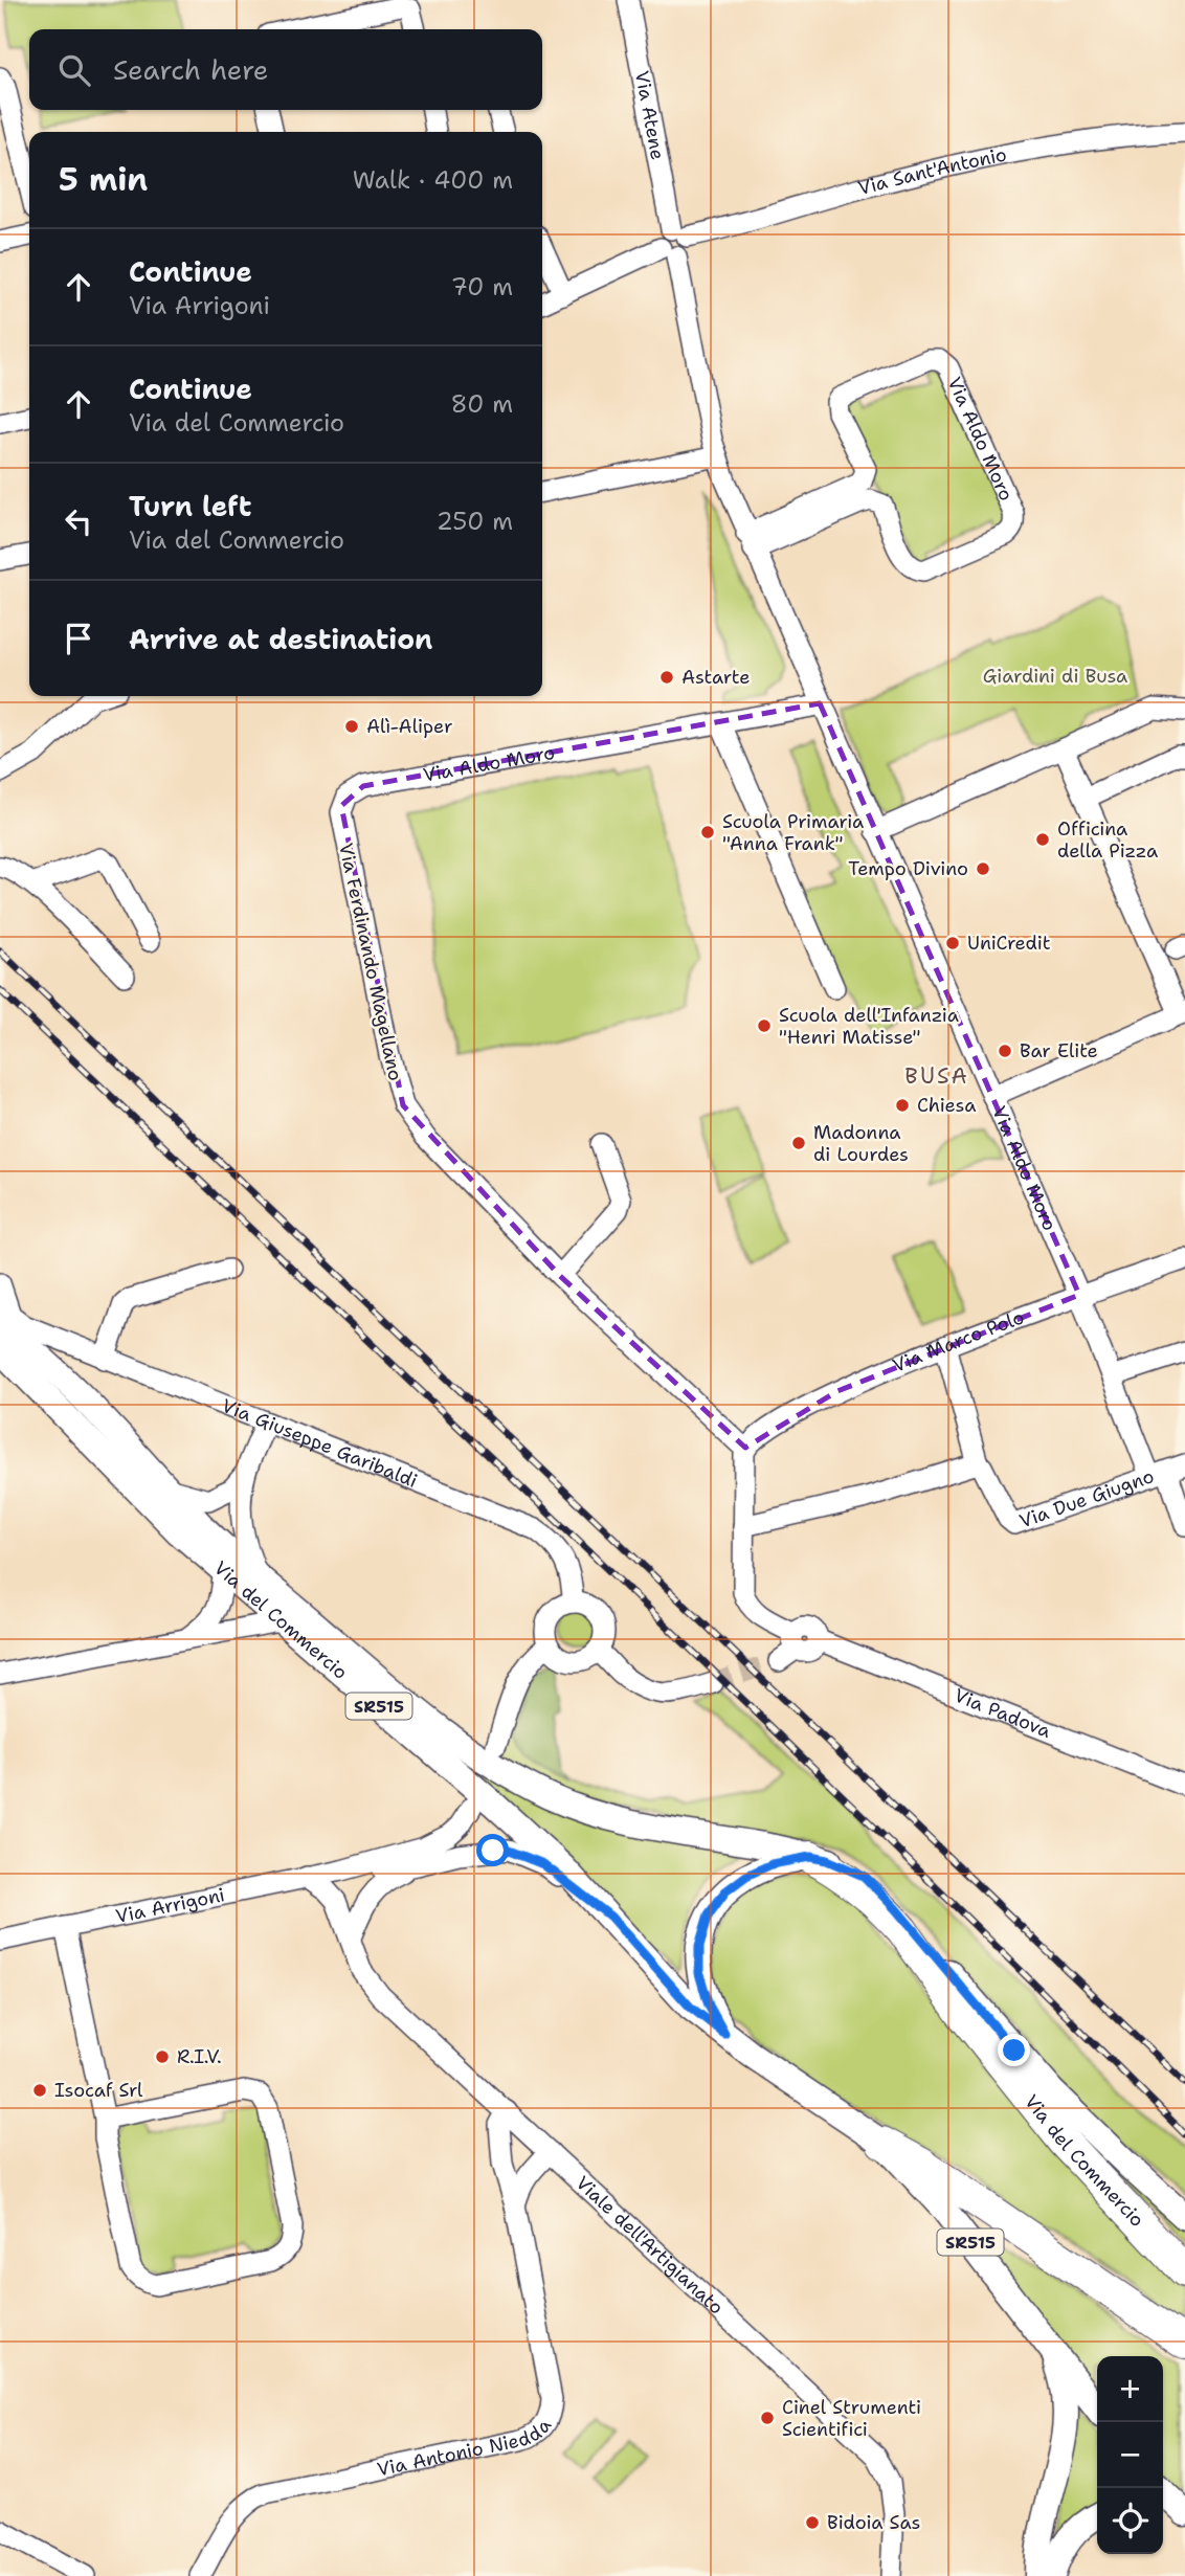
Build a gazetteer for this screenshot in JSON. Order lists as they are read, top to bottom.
{
  "streets": {
    "highway": ["Via del Commercio"],
    "main road": ["SR515"],
    "street": [
      "Via Atene",
      "Via Sant'Antonio",
      "Via Aldo Moro",
      "Via Ferdinando Magellano",
      "Via Marco Polo",
      "Via Giuseppe Garibaldi",
      "Via Due Giugno",
      "Via Padova",
      "Via Arrigoni",
      "Viale dell'Artigianato",
      "Via Antonio Niedda"
    ]
  },
  "crossings": [
    ["Via Atene", "Via Sant'Antonio"],
    ["Via Aldo Moro", "Via Ferdinando Magellano"],
    ["Via Aldo Moro", "Via Marco Polo"],
    ["Via Aldo Moro", "Via Due Giugno"],
    ["Via Marco Polo", "Via Due Giugno"],
    ["Via Giuseppe Garibaldi", "Via del Commercio"],
    ["Via del Commercio", "Via Arrigoni"],
    ["Via Arrigoni", "Viale dell'Artigianato"],
    ["Viale dell'Artigianato", "Via Antonio Niedda"]
  ],
  "districts": ["BUSA"],
  "parks": ["Giardini di Busa"],
  "places": [
    "Astarte",
    "Alì-Aliper",
    "Scuola Primaria \"Anna Frank\"",
    "Officina della Pizza",
    "Tempo Divino",
    "UniCredit",
    "Scuola dell'Infanzia \"Henri Matisse\"",
    "Bar Elite",
    "Chiesa",
    "Madonna di Lourdes",
    "R.I.V.",
    "Isocaf Srl",
    "Cinel Strumenti Scientifici",
    "Bidoia Sas"
  ],
  "page": {
    "search": "Search here",
    "heading": ["5 min", "Walk · 400 m"],
    "list": [
      ["Continue", "Via Arrigoni", "70 m"],
      ["Continue", "Via del Commercio", "80 m"],
      ["Turn left", "Via del Commercio", "250 m"],
      "Arrive at destination"
    ],
    "map_buttons": ["+", "−"]
  }
}
